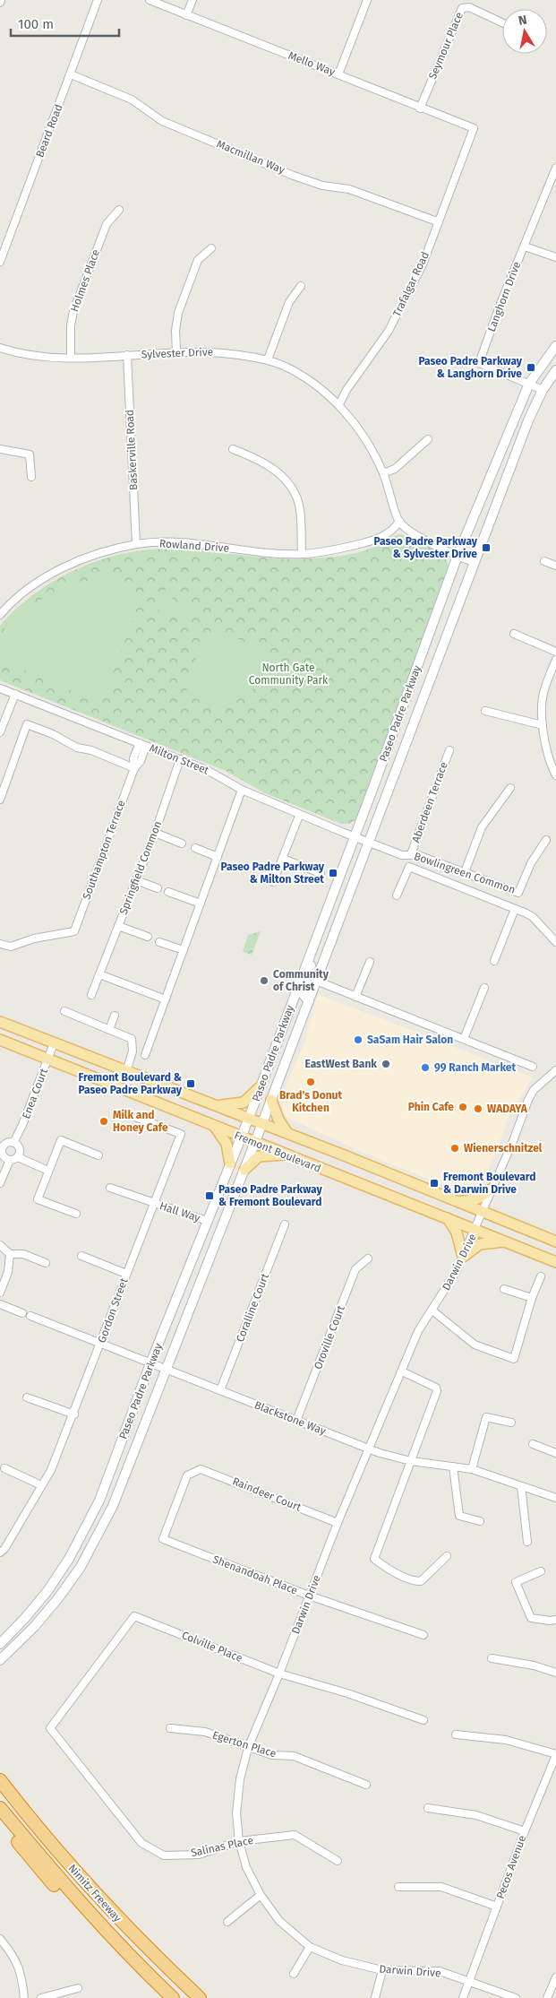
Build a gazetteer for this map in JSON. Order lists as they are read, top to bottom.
{
  "streets": {
    "highway": ["Nimitz Freeway"],
    "main road": ["Paseo Padre Parkway", "Fremont Boulevard"],
    "street": [
      "Seymour Place",
      "Mello Way",
      "Beard Road",
      "Macmillan Way",
      "Holmes Place",
      "Trafalgar Road",
      "Langhorn Drive",
      "Sylvester Drive",
      "Baskerville Road",
      "Rowland Drive",
      "Milton Street",
      "Aberdeen Terrace",
      "Southampton Terrace",
      "Springfield Common",
      "Bowlingreen Common",
      "Enea Court",
      "Hall Way",
      "Darwin Drive",
      "Coralline Court",
      "Gordon Street",
      "Oroville Court",
      "Blackstone Way",
      "Raindeer Court",
      "Shenandoah Place",
      "Colville Place",
      "Egerton Place",
      "Salinas Place",
      "Pecos Avenue"
    ]
  },
  "crossings": [
    ["Seymour Place", "Mello Way"],
    ["Mello Way", "Trafalgar Road"],
    ["Beard Road", "Macmillan Way"],
    ["Macmillan Way", "Trafalgar Road"],
    ["Holmes Place", "Sylvester Drive"],
    ["Trafalgar Road", "Sylvester Drive"],
    ["Langhorn Drive", "Paseo Padre Parkway"],
    ["Sylvester Drive", "Baskerville Road"],
    ["Sylvester Drive", "Rowland Drive"],
    ["Baskerville Road", "Rowland Drive"],
    ["Paseo Padre Parkway", "Milton Street"],
    ["Paseo Padre Parkway", "Bowlingreen Common"],
    ["Paseo Padre Parkway", "Fremont Boulevard"],
    ["Paseo Padre Parkway", "Hall Way"],
    ["Paseo Padre Parkway", "Blackstone Way"],
    ["Milton Street", "Southampton Terrace"],
    ["Milton Street", "Springfield Common"],
    ["Milton Street", "Bowlingreen Common"],
    ["Aberdeen Terrace", "Bowlingreen Common"],
    ["Enea Court", "Fremont Boulevard"],
    ["Fremont Boulevard", "Darwin Drive"],
    ["Hall Way", "Gordon Street"],
    ["Darwin Drive", "Blackstone Way"],
    ["Darwin Drive", "Raindeer Court"],
    ["Darwin Drive", "Shenandoah Place"],
    ["Darwin Drive", "Colville Place"],
    ["Darwin Drive", "Egerton Place"],
    ["Darwin Drive", "Salinas Place"],
    ["Darwin Drive", "Pecos Avenue"],
    ["Coralline Court", "Blackstone Way"],
    ["Gordon Street", "Blackstone Way"],
    ["Oroville Court", "Blackstone Way"],
    ["Raindeer Court", "Shenandoah Place"],
    ["Colville Place", "Salinas Place"]
  ],
  "parks": ["North Gate Community Park"],
  "places": {
    "transit": [
      "Paseo Padre Parkway & Langhorn Drive",
      "Paseo Padre Parkway & Sylvester Drive",
      "Paseo Padre Parkway & Milton Street",
      "Fremont Boulevard & Paseo Padre Parkway",
      "Fremont Boulevard & Darwin Drive",
      "Paseo Padre Parkway & Fremont Boulevard"
    ],
    "other": [
      "Community of Christ",
      "SaSam Hair Salon",
      "EastWest Bank",
      "99 Ranch Market",
      "Brad's Donut Kitchen",
      "Phin Cafe",
      "WADAYA",
      "Milk and Honey Cafe",
      "Wienerschnitzel"
    ]
  },
  "scale_bar": "100 m",
  "north": "top"
}
